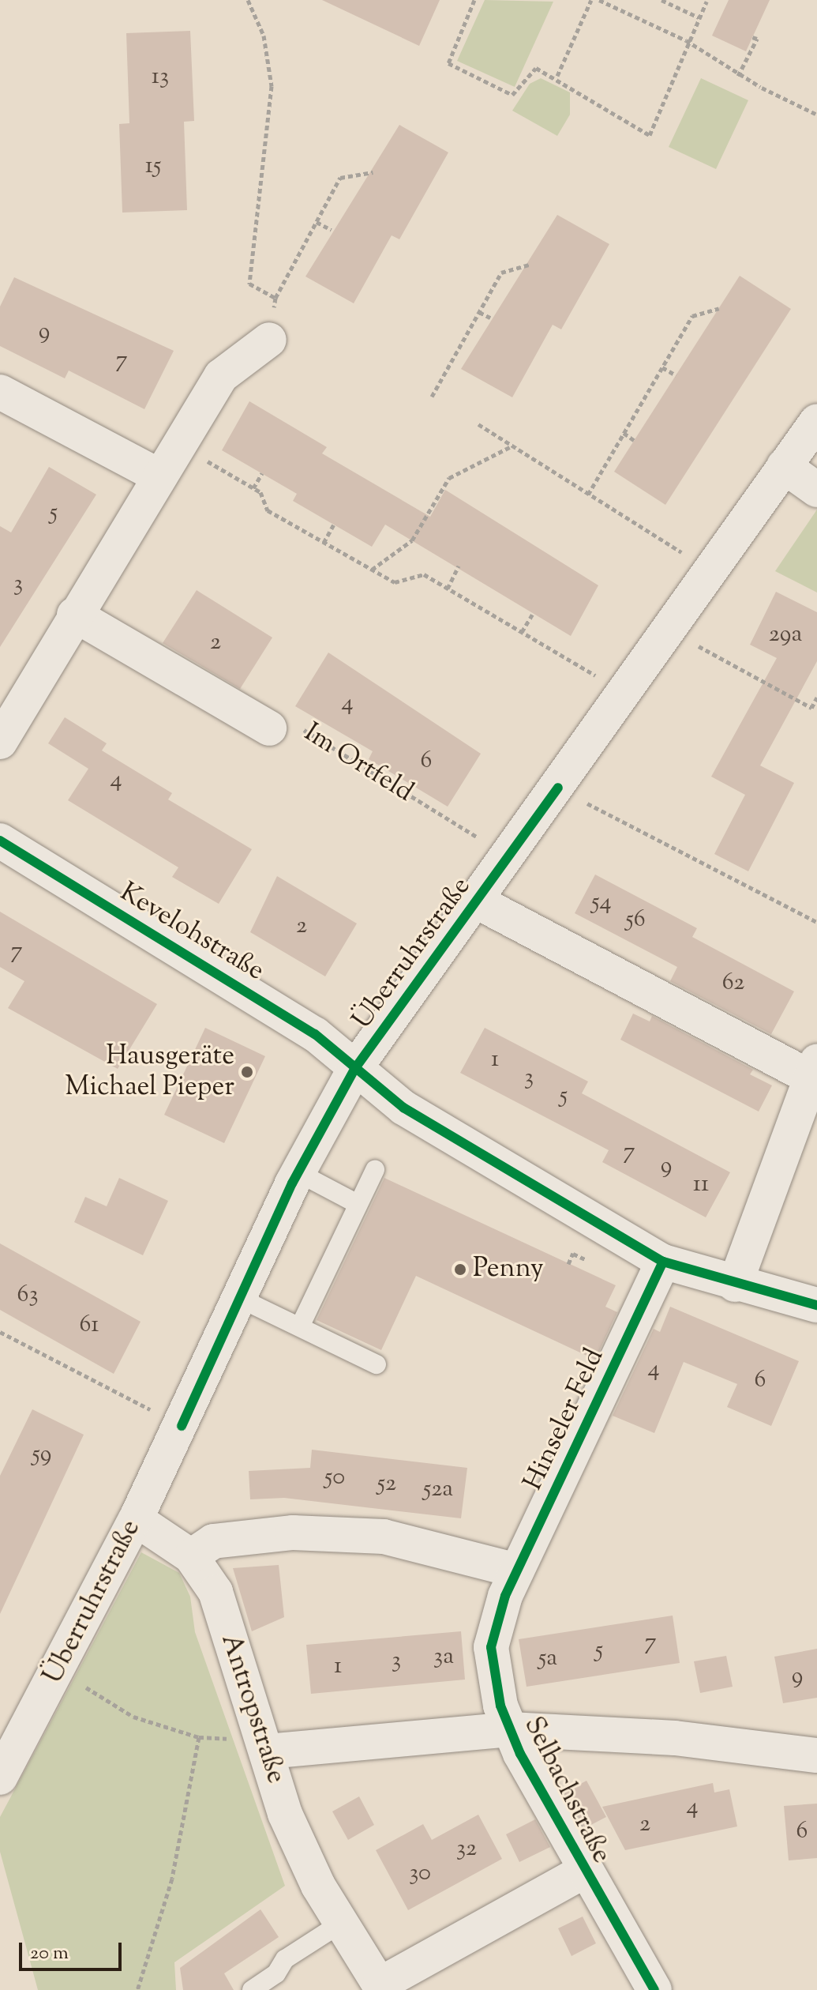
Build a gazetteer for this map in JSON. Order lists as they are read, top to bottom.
{
  "streets": {
    "street": [
      "Im Ortfeld",
      "Kevelohstraße",
      "Überruhrstraße",
      "Hinseler Feld",
      "Antropstraße",
      "Selbachstraße"
    ]
  },
  "crossings": [
    ["Im Ortfeld", "Überruhrstraße"],
    ["Kevelohstraße", "Überruhrstraße"],
    ["Überruhrstraße", "Antropstraße"],
    ["Hinseler Feld", "Selbachstraße"],
    ["Antropstraße", "Selbachstraße"]
  ],
  "places": ["Hausgeräte Michael Pieper", "Penny"],
  "house_numbers": [
    "13",
    "15",
    "9",
    "7",
    "5",
    "3",
    "29a",
    "2",
    "4",
    "6",
    "4",
    "54",
    "56",
    "2",
    "7",
    "62",
    "1",
    "3",
    "5",
    "7",
    "9",
    "11",
    "63",
    "61",
    "4",
    "6",
    "59",
    "50",
    "52",
    "52a",
    "7",
    "5",
    "3a",
    "5a",
    "3",
    "1",
    "9",
    "4",
    "2",
    "6",
    "32",
    "30"
  ],
  "scale_bar": "20 m"
}
